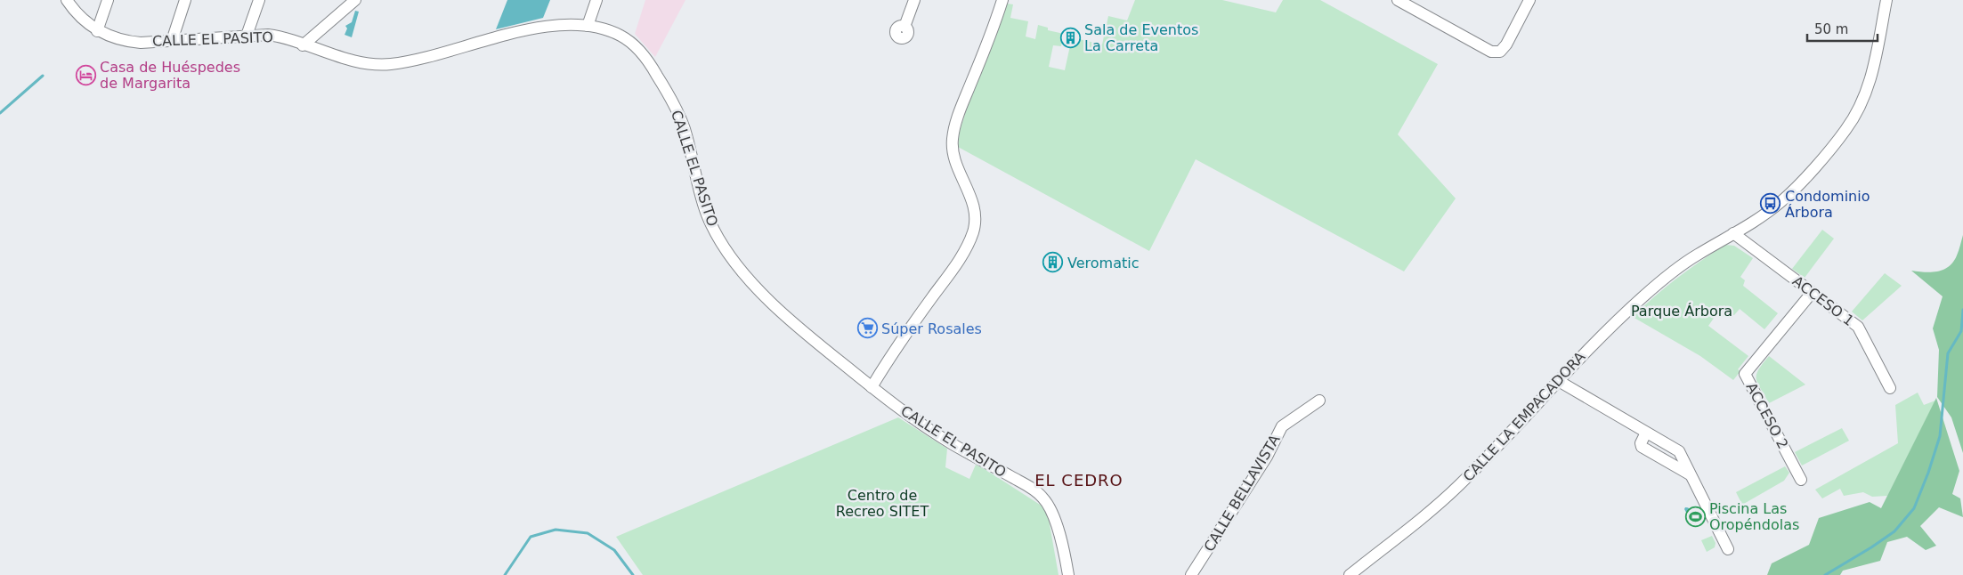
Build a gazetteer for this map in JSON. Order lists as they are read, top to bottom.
{
  "streets": {
    "street": [
      "CALLE EL PASITO",
      "ACCESO 1",
      "ACCESO 2",
      "CALLE LA EMPACADORA",
      "CALLE BELLAVISTA"
    ]
  },
  "crossings": [
    ["ACCESO 1", "ACCESO 2"],
    ["ACCESO 1", "CALLE LA EMPACADORA"]
  ],
  "districts": ["EL CEDRO"],
  "parks": ["Parque Árbora", "Centro de Recreo SITET"],
  "places": {
    "building": ["Sala de Eventos La Carreta", "Veromatic"],
    "hotel": ["Casa de Huéspedes de Margarita"],
    "bus stop": ["Condominio Árbora"],
    "supermarket": ["Súper Rosales"],
    "sports": ["Piscina Las Oropéndolas"]
  },
  "scale_bar": "50 m"
}
